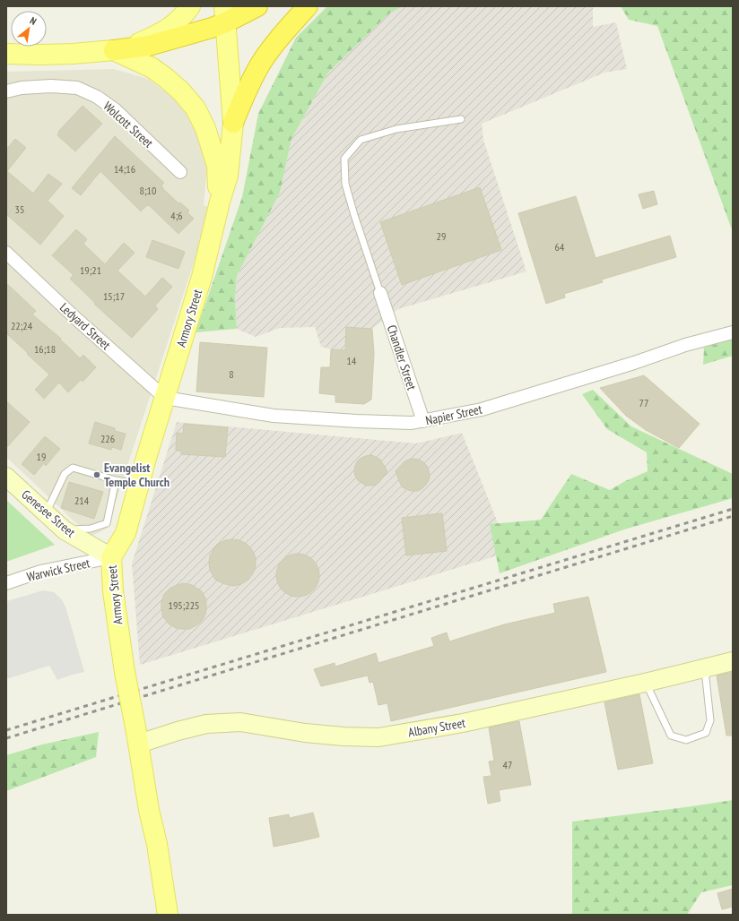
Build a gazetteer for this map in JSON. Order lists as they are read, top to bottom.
{
  "streets": {
    "main road": ["Armory Street", "Genesee Street", "Albany Street"],
    "street": [
      "Wolcott Street",
      "Ledyard Street",
      "Chandler Street",
      "Napier Street",
      "Warwick Street"
    ]
  },
  "crossings": [
    ["Armory Street", "Ledyard Street"],
    ["Armory Street", "Napier Street"],
    ["Armory Street", "Genesee Street"],
    ["Armory Street", "Warwick Street"],
    ["Armory Street", "Albany Street"],
    ["Ledyard Street", "Napier Street"],
    ["Chandler Street", "Napier Street"],
    ["Genesee Street", "Warwick Street"]
  ],
  "places": ["Evangelist Temple Church"],
  "house_numbers": [
    "14;16",
    "8;10",
    "35",
    "4;6",
    "29",
    "64",
    "19;21",
    "15;17",
    "22;24",
    "16;18",
    "14",
    "8",
    "77",
    "226",
    "19",
    "214",
    "195;225",
    "47"
  ],
  "north": "top right"
}
